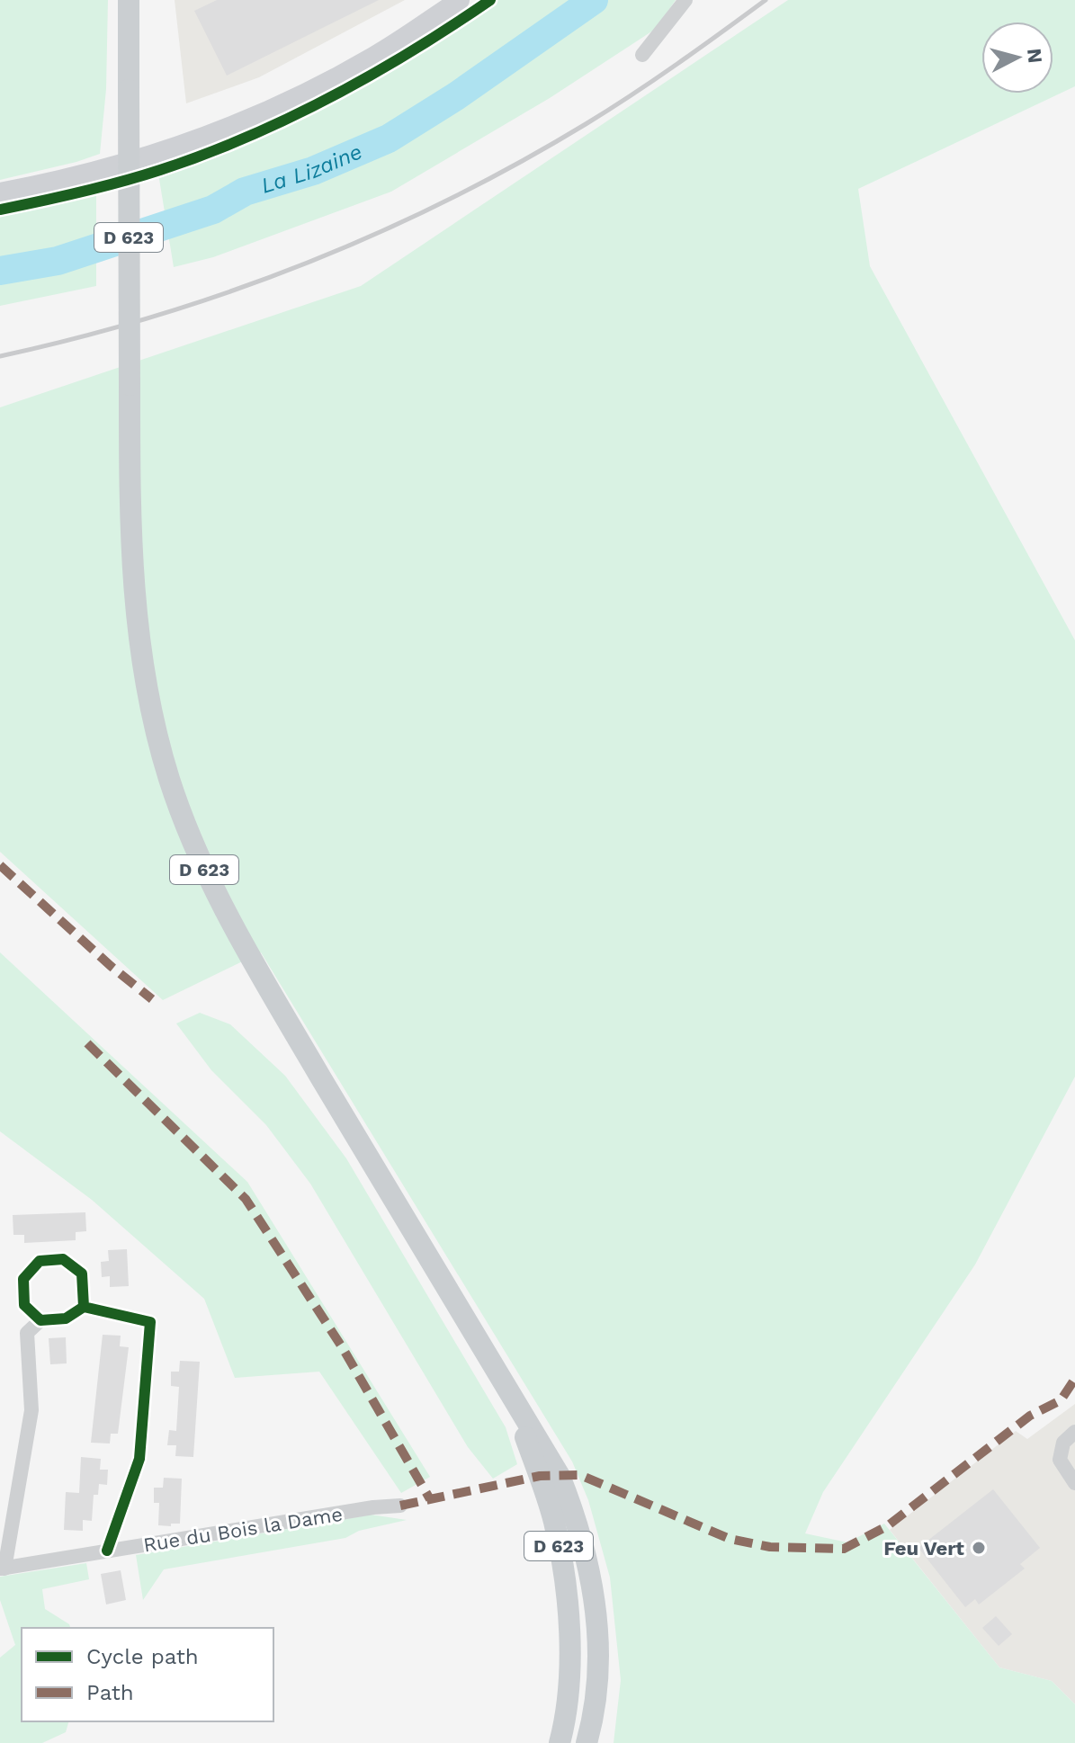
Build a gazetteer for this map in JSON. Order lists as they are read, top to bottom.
{
  "streets": {
    "main road": ["D 623"],
    "street": ["Rue du Bois la Dame"]
  },
  "water": ["La Lizaine"],
  "places": ["Feu Vert"],
  "legend": ["Cycle path", "Path"],
  "north": "right"
}
